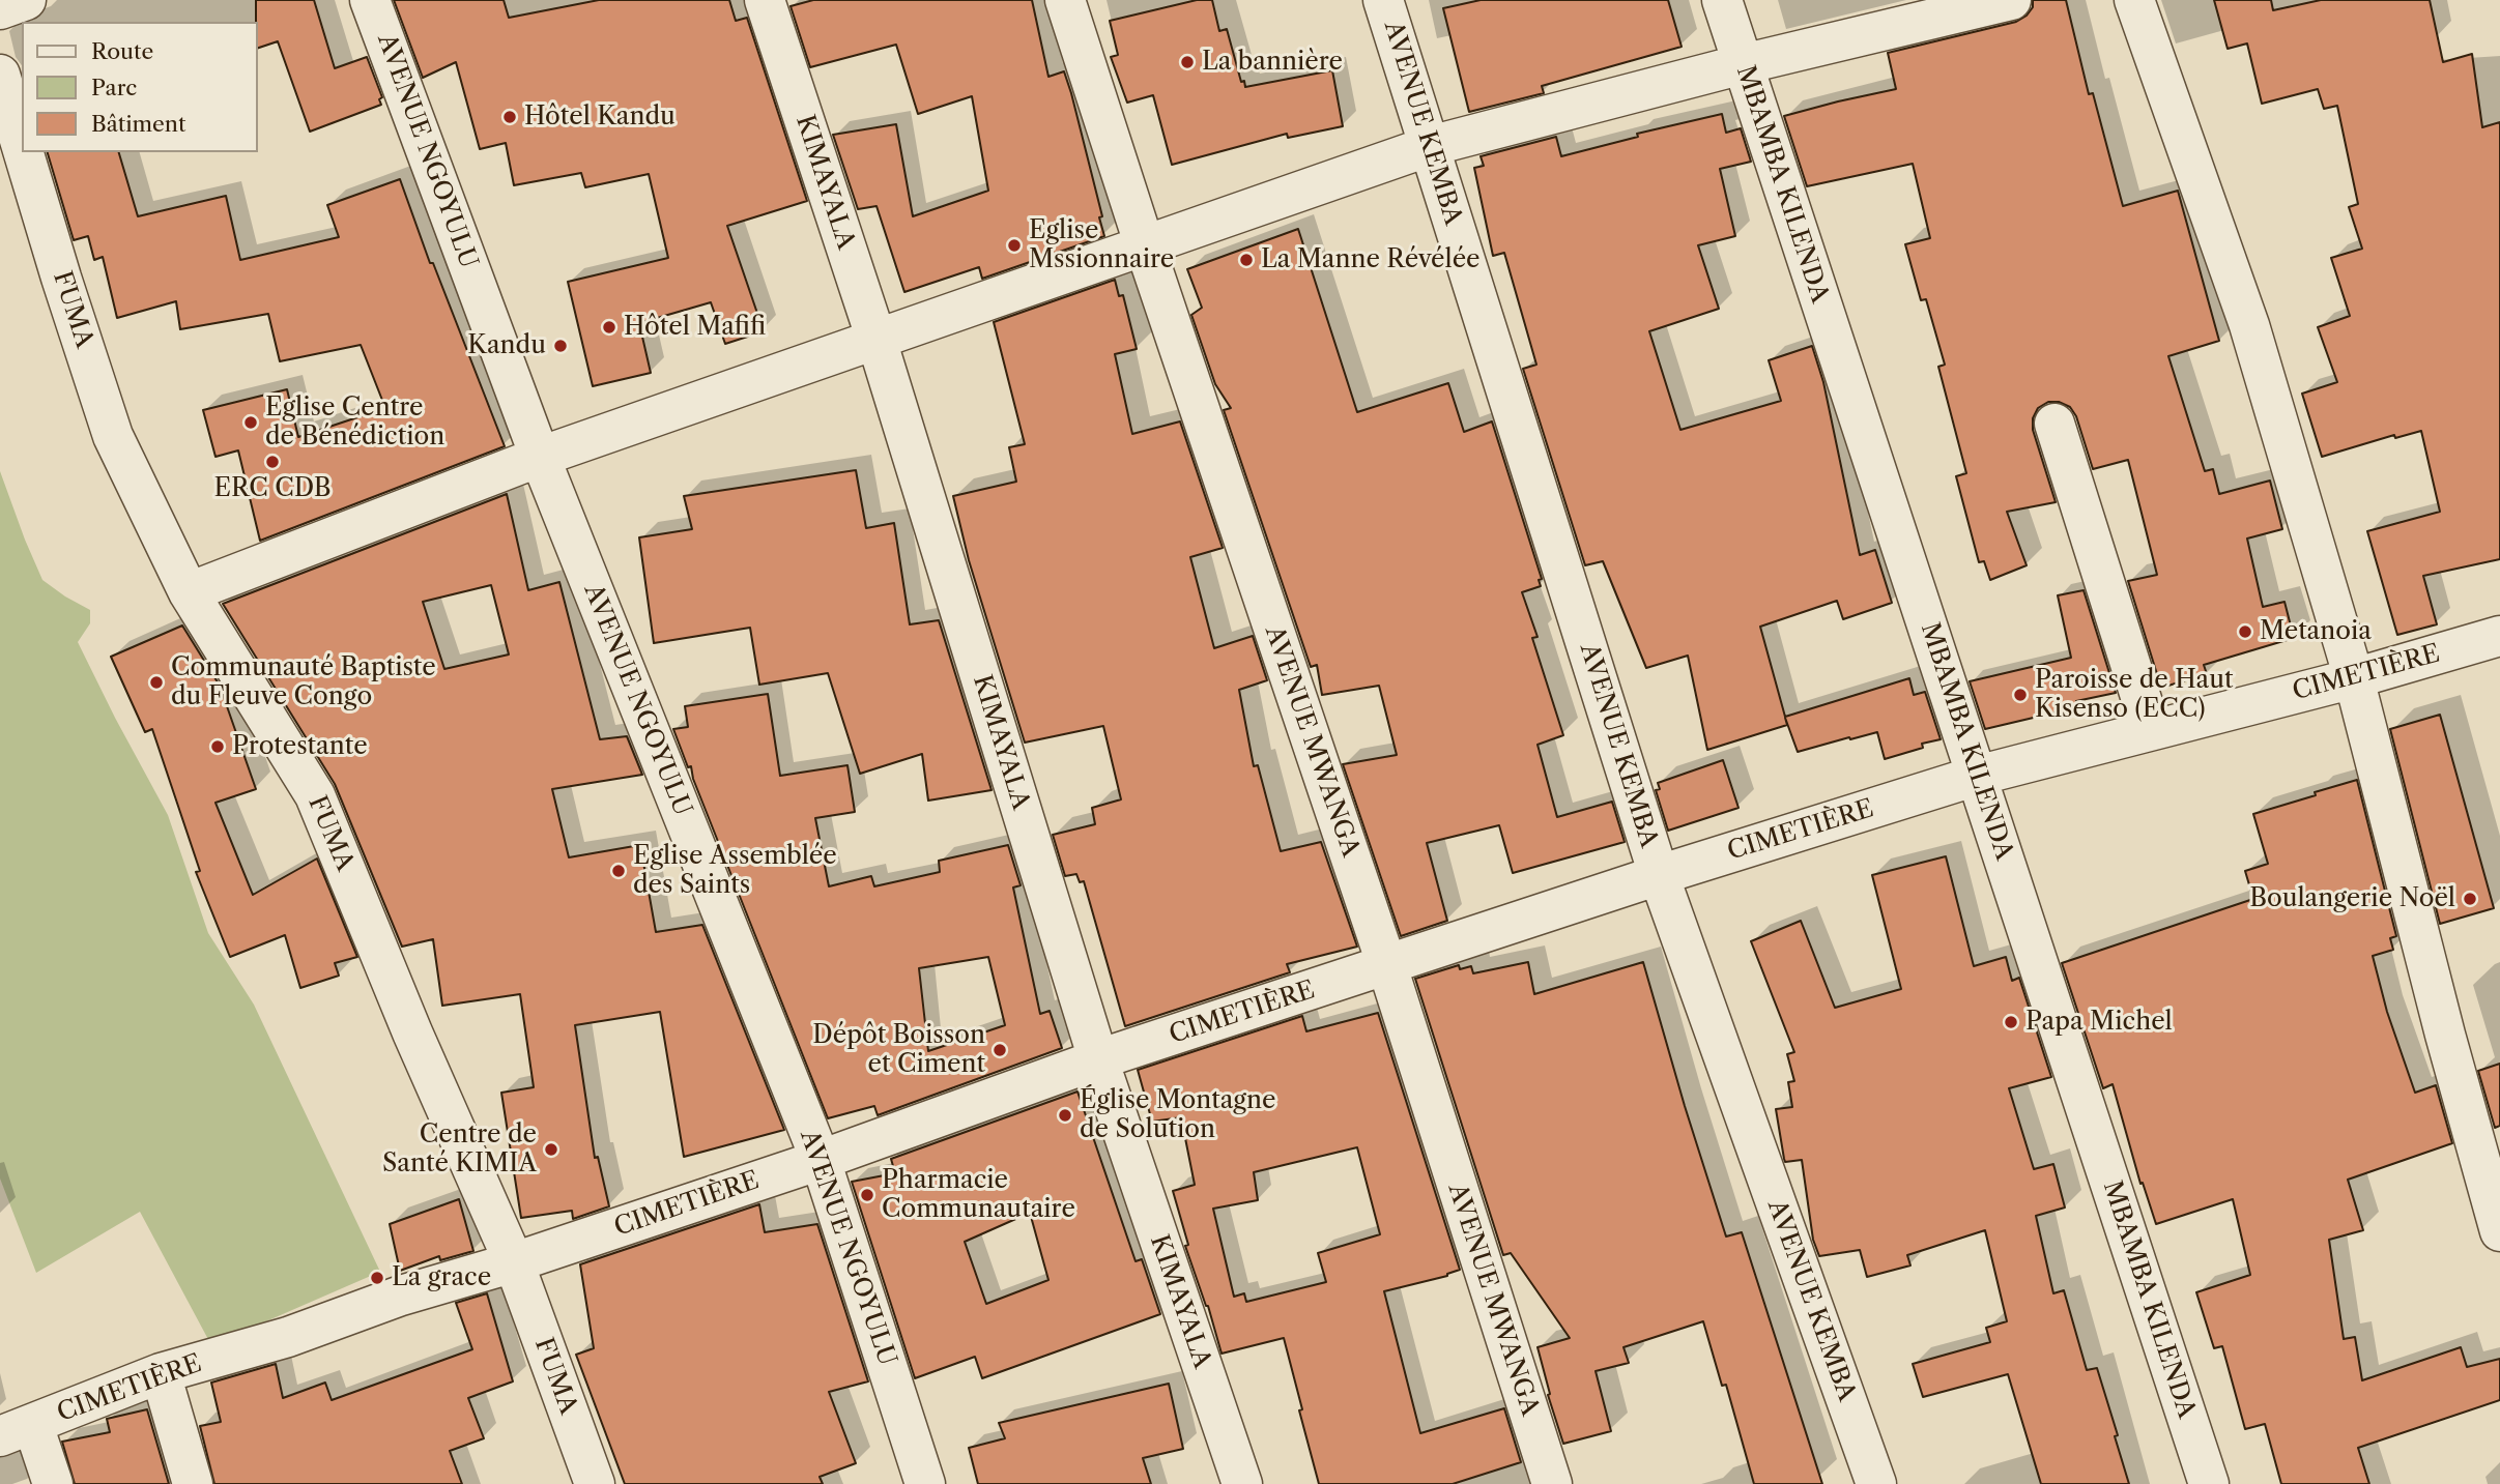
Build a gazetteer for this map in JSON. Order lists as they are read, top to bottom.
{
  "streets": {
    "street": [
      "AVENUE KEMBA",
      "AVENUE NGOYULU",
      "KIMAYALA",
      "MBAMBA KILENDA",
      "FUMA",
      "CIMETIÈRE",
      "AVENUE MWANGA"
    ]
  },
  "crossings": [
    ["AVENUE KEMBA", "CIMETIÈRE"],
    ["AVENUE NGOYULU", "CIMETIÈRE"],
    ["KIMAYALA", "CIMETIÈRE"],
    ["MBAMBA KILENDA", "CIMETIÈRE"],
    ["FUMA", "CIMETIÈRE"],
    ["CIMETIÈRE", "AVENUE MWANGA"]
  ],
  "places": [
    "La bannière",
    "Hôtel Kandu",
    "Eglise Mssionnaire",
    "La Manne Révélée",
    "Hôtel Mafifi",
    "Kandu",
    "Eglise Centre de Bénédiction",
    "ERC CDB",
    "Metanoia",
    "Communauté Baptiste du Fleuve Congo",
    "Paroisse de Haut Kisenso (ECC)",
    "Protestante",
    "Eglise Assemblée des Saints",
    "Boulangerie Noël",
    "Papa Michel",
    "Dépôt Boisson et Ciment",
    "Église Montagne de Solution",
    "Centre de Santé KIMIA",
    "Pharmacie Communautaire",
    "La grace"
  ],
  "legend": ["Route", "Parc", "Bâtiment"]
}
